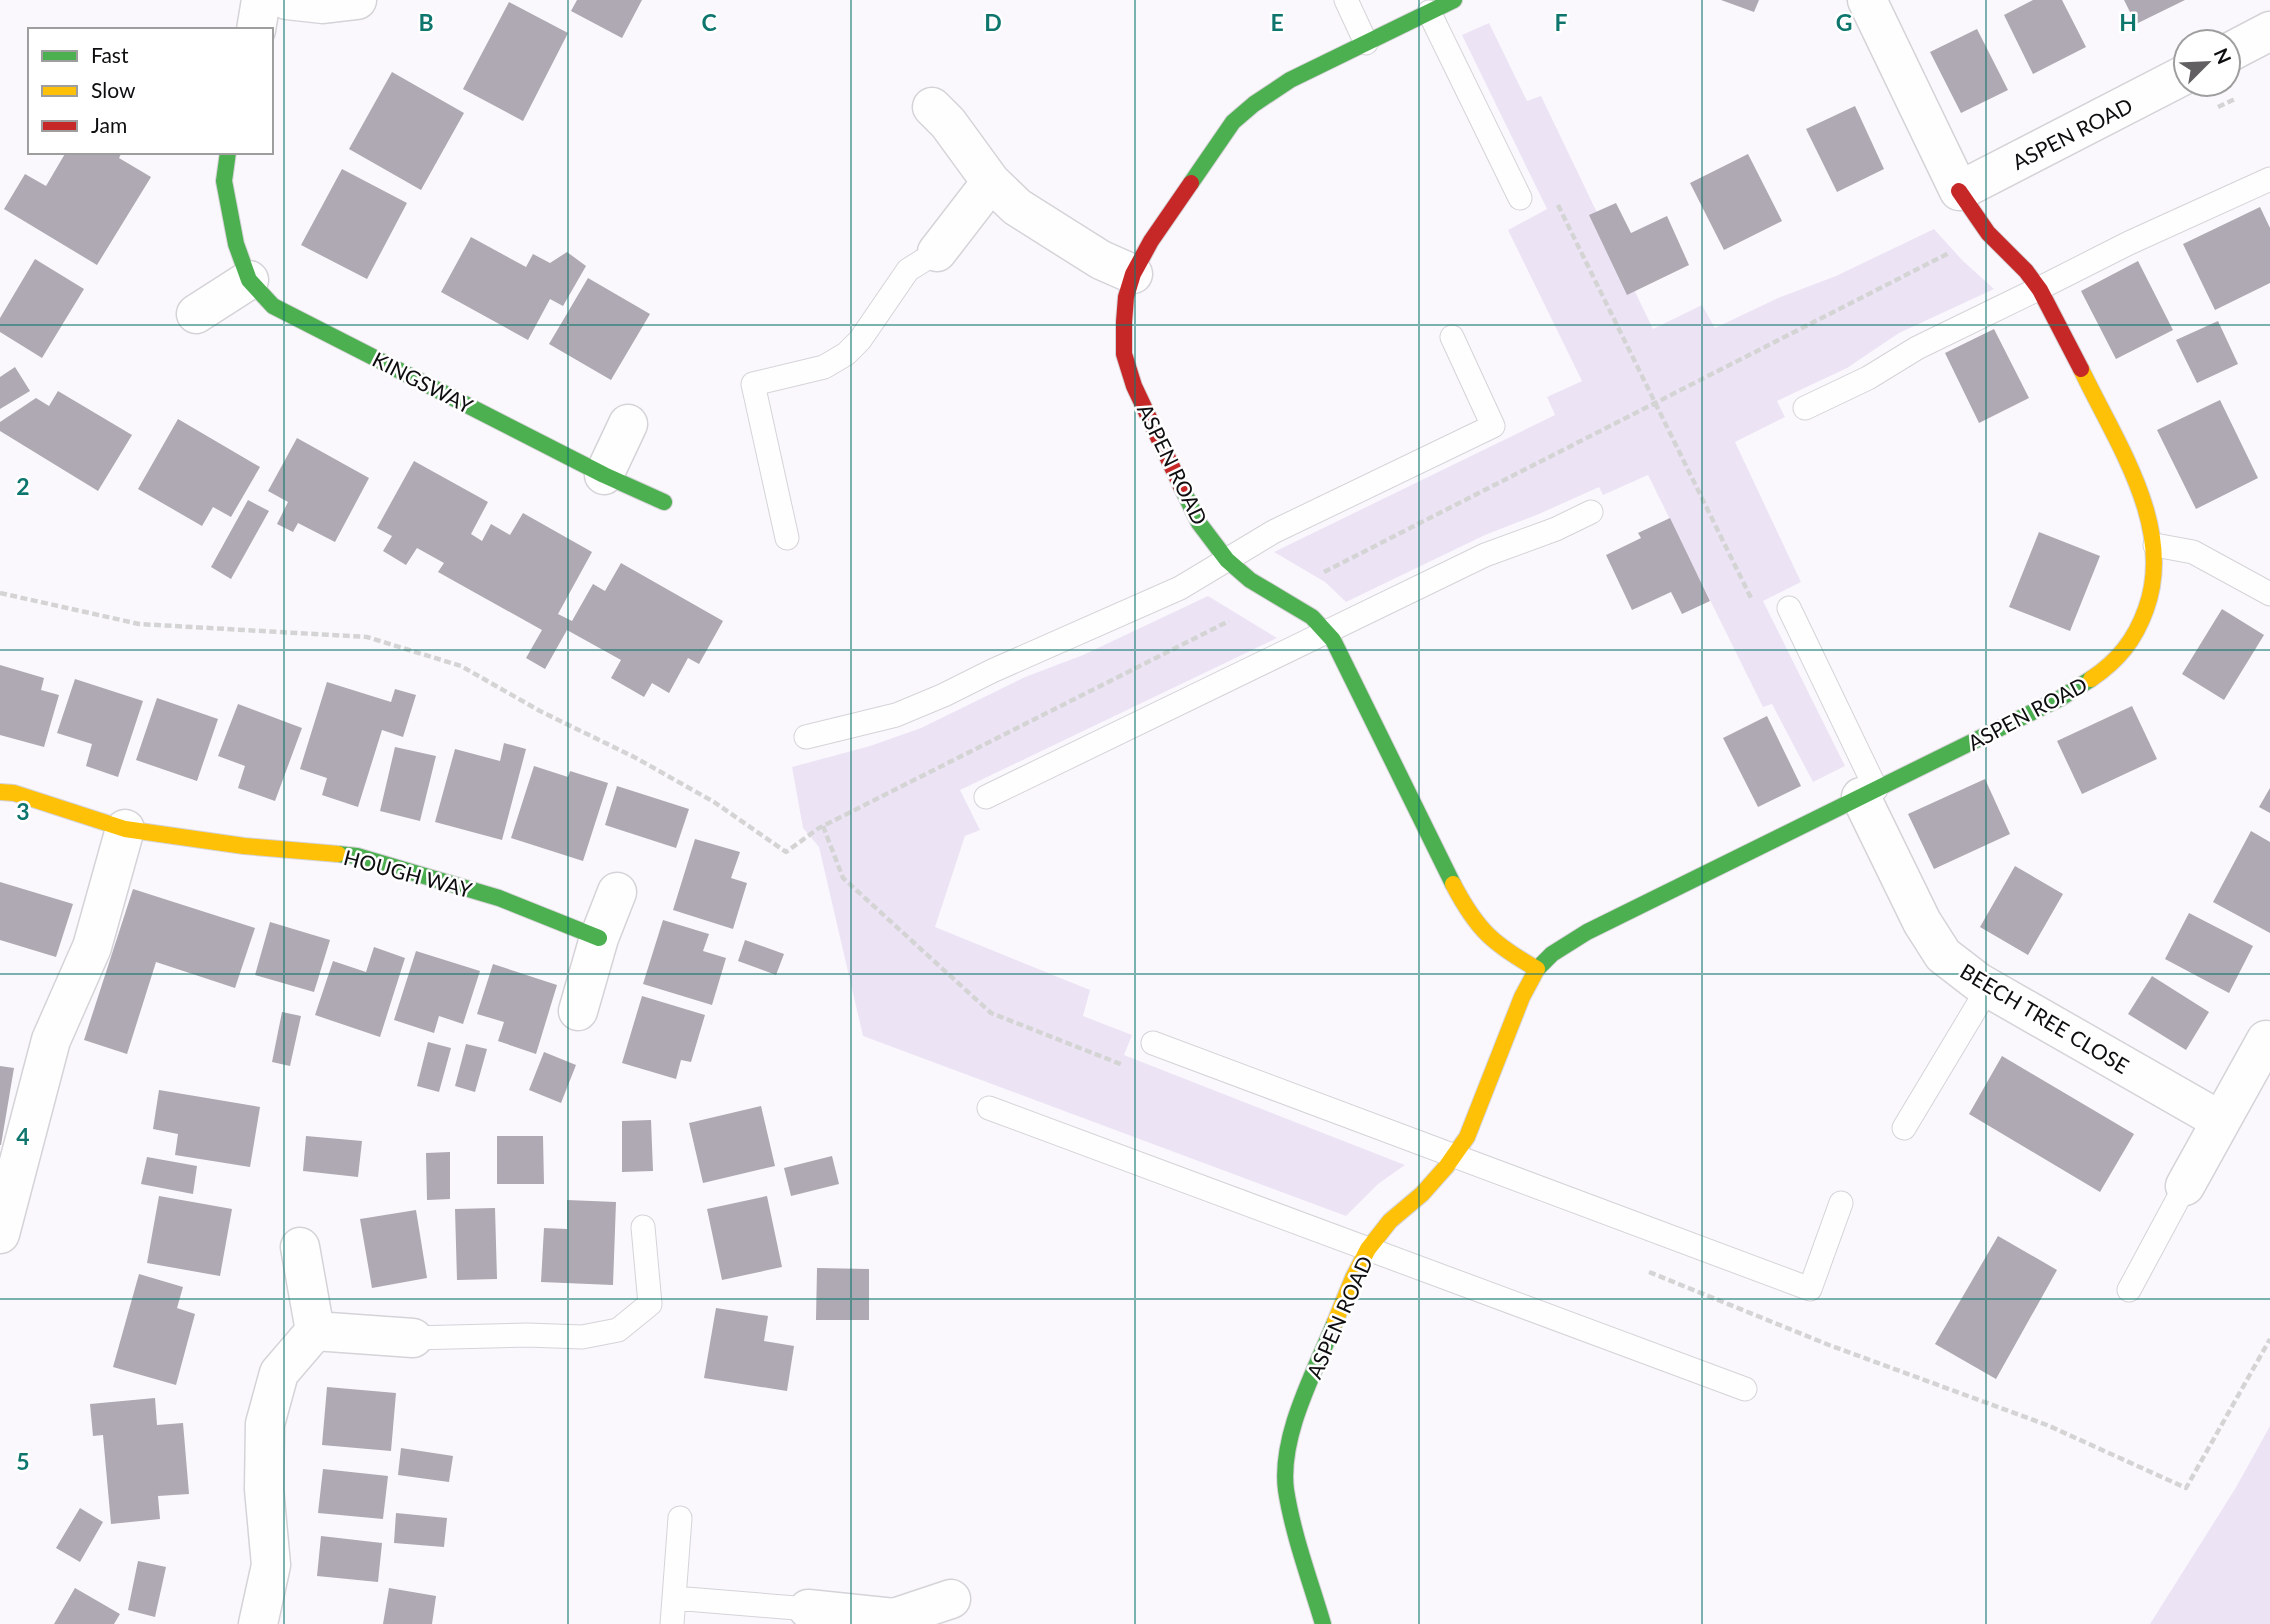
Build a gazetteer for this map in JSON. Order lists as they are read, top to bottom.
{
  "streets": {
    "street": [
      "ASPEN ROAD",
      "KINGSWAY",
      "HOUGH WAY",
      "BEECH TREE CLOSE"
    ]
  },
  "crossings": [
    ["ASPEN ROAD", "BEECH TREE CLOSE"]
  ],
  "legend": ["Fast", "Slow", "Jam"],
  "north": "top right",
  "grid": {
    "columns": [
      "B",
      "C",
      "D",
      "E",
      "F",
      "G",
      "H"
    ],
    "rows": [
      "2",
      "3",
      "4",
      "5"
    ]
  }
}
